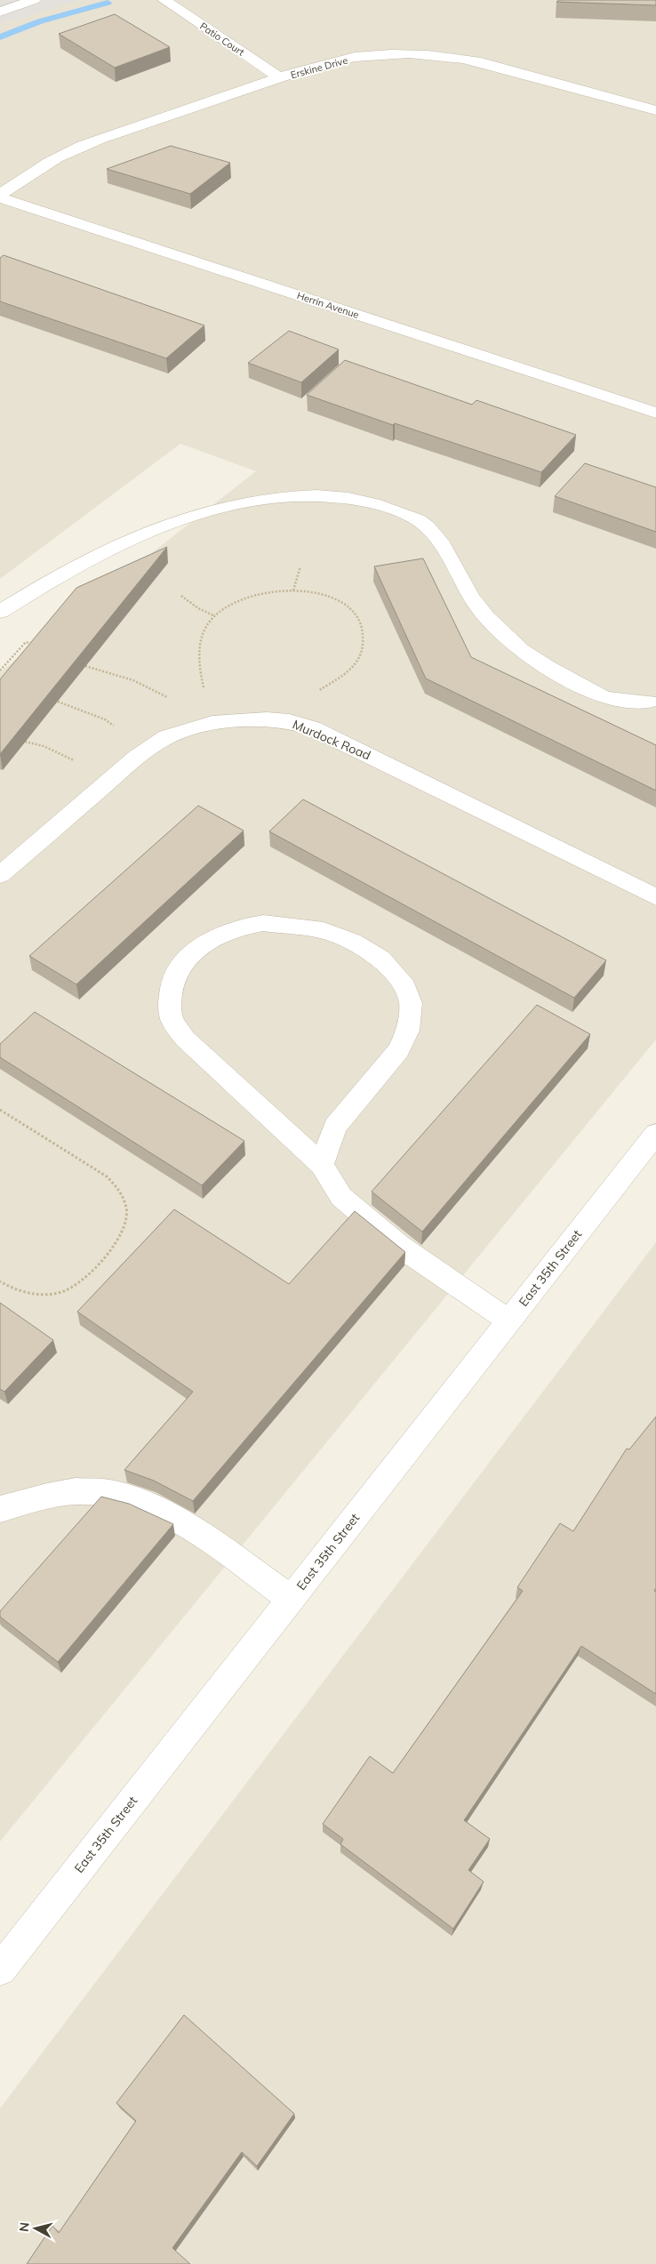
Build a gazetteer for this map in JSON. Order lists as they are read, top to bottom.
{
  "streets": {
    "street": [
      "Patio Court",
      "Erskine Drive",
      "Herrin Avenue",
      "Murdock Road",
      "East 35th Street"
    ]
  },
  "crossings": [
    ["Patio Court", "Erskine Drive"],
    ["Erskine Drive", "Herrin Avenue"]
  ],
  "north": "left"
}
